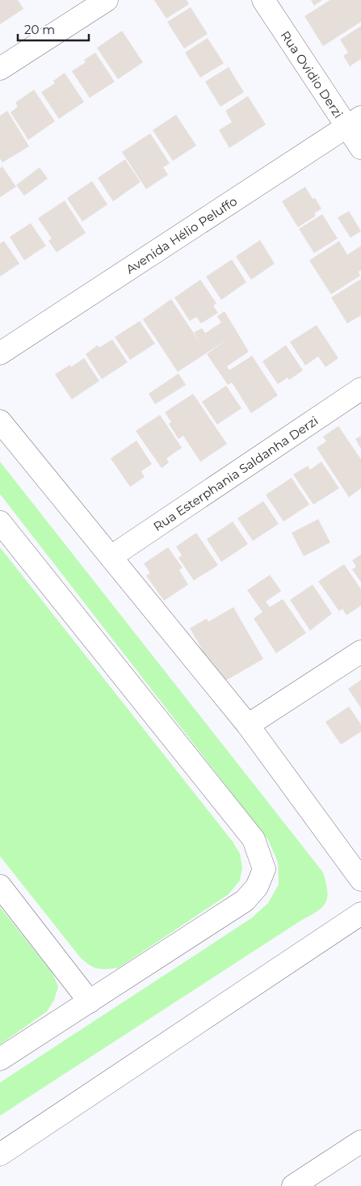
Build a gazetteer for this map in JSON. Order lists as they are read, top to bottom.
{
  "streets": {
    "street": ["Rua Ovidio Derzi", "Avenida Hélio Peluffo", "Rua Esterphania Saldanha Derzi"]
  },
  "crossings": [
    ["Rua Ovidio Derzi", "Avenida Hélio Peluffo"]
  ],
  "scale_bar": "20 m"
}
